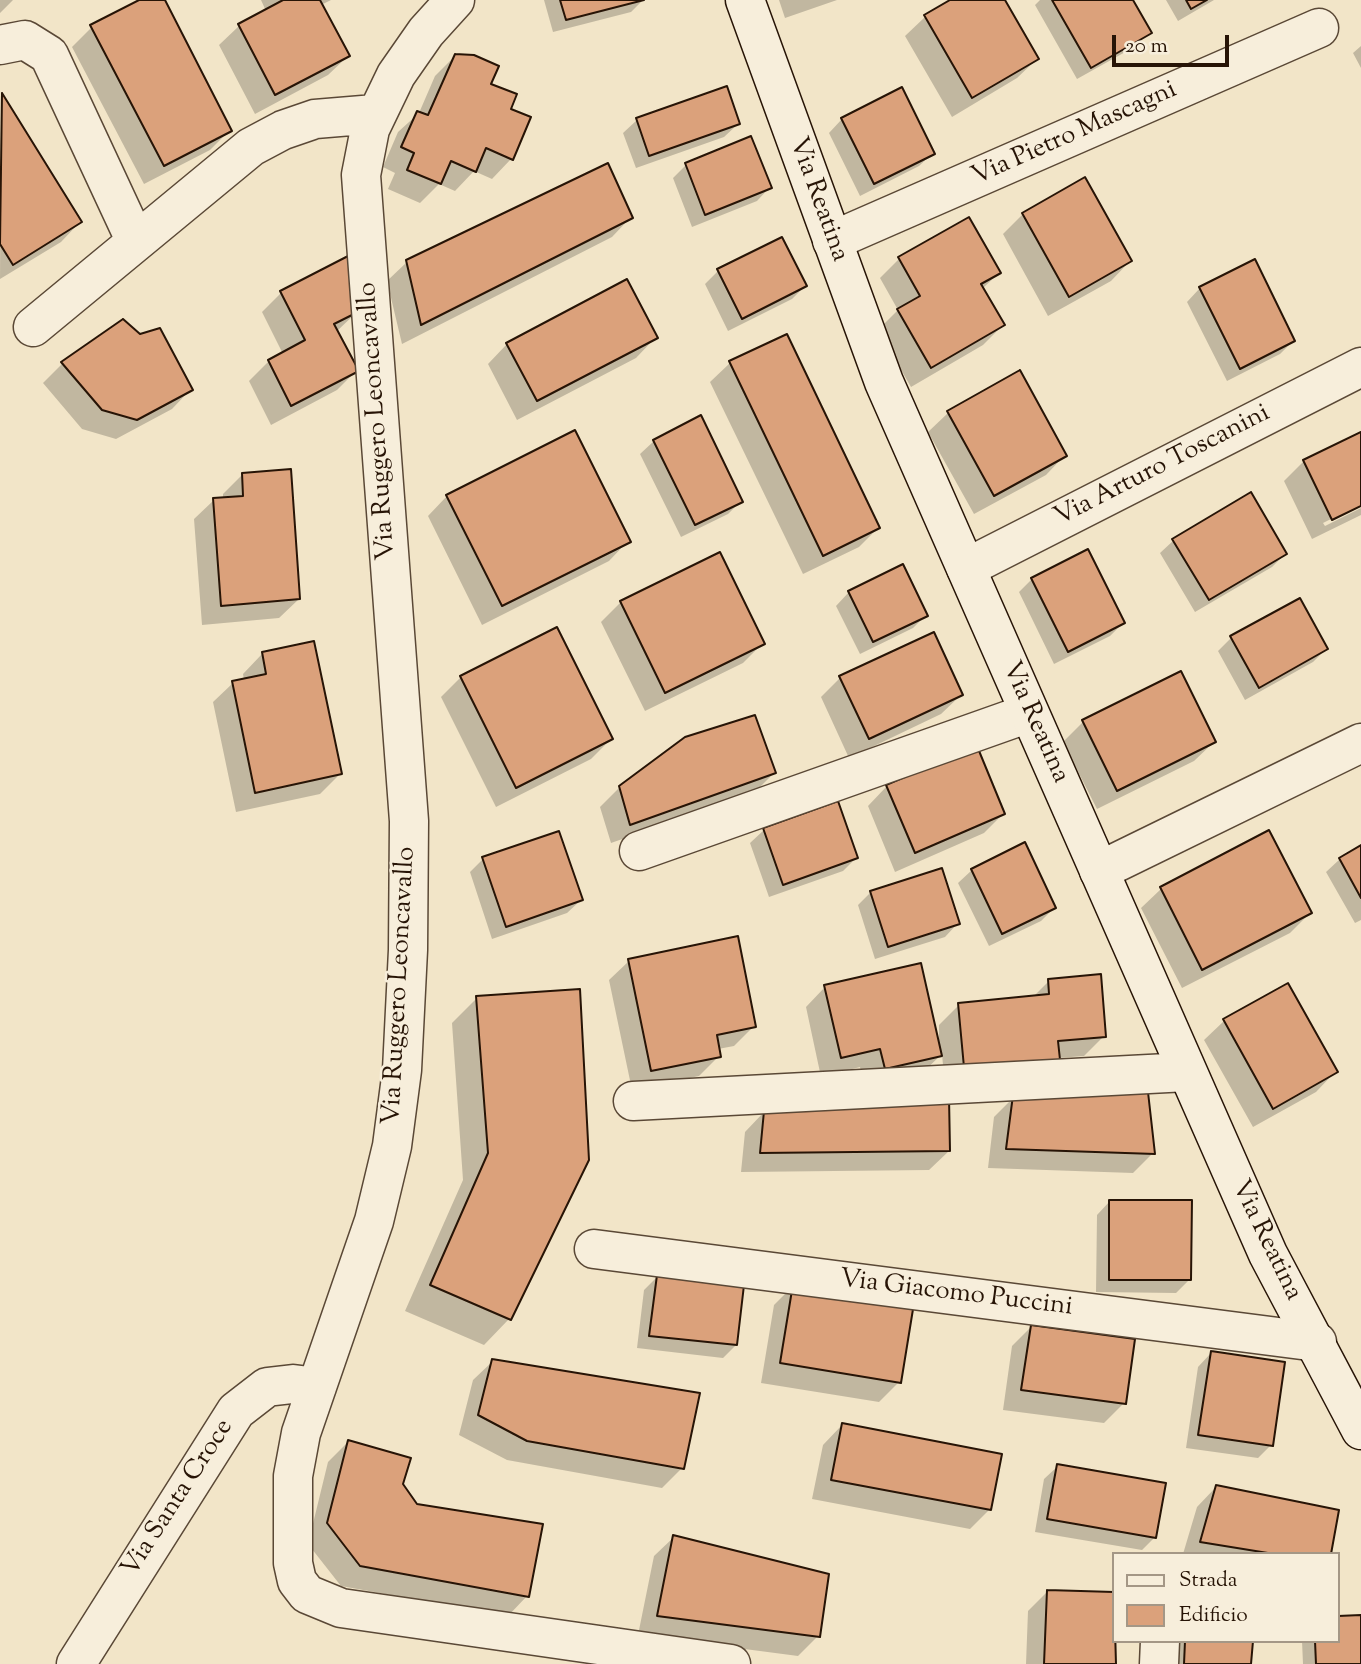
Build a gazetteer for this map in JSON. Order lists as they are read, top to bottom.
{
  "streets": {
    "street": [
      "Via Pietro Mascagni",
      "Via Reatina",
      "Via Ruggero Leoncavallo",
      "Via Arturo Toscanini",
      "Via Giacomo Puccini",
      "Via Santa Croce"
    ]
  },
  "crossings": [
    ["Via Pietro Mascagni", "Via Reatina"],
    ["Via Reatina", "Via Arturo Toscanini"],
    ["Via Reatina", "Via Giacomo Puccini"],
    ["Via Ruggero Leoncavallo", "Via Santa Croce"]
  ],
  "legend": ["Strada", "Edificio"],
  "scale_bar": "20 m"
}
